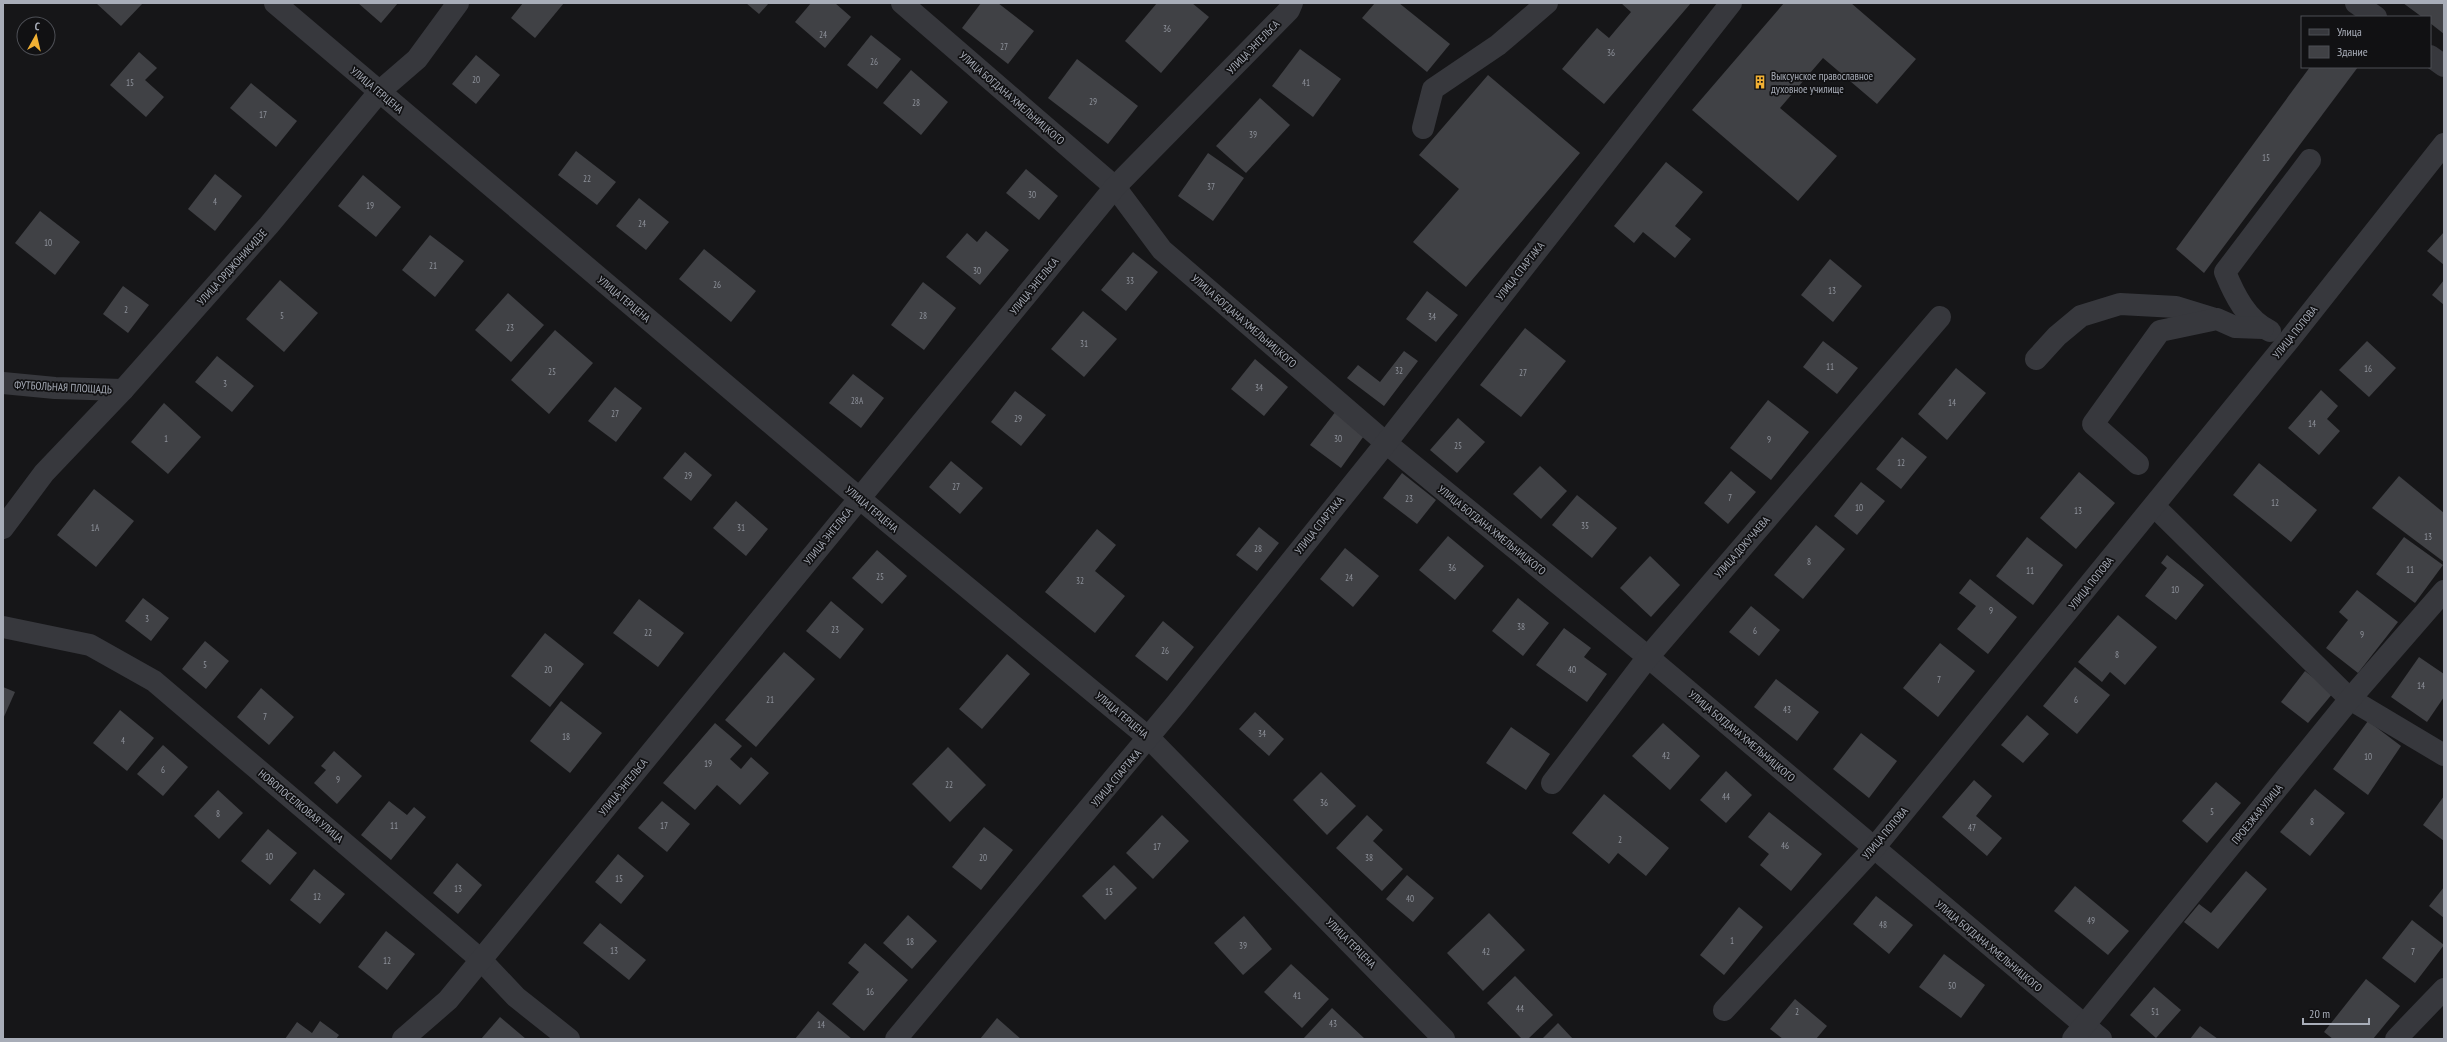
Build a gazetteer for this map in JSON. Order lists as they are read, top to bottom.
{
  "streets": {
    "street": [
      "УЛИЦА ЭНГЕЛЬСА",
      "УЛИЦА ГЕРЦЕНА",
      "УЛИЦА БОГДАНА ХМЕЛЬНИЦКОГО",
      "УЛИЦА ОРДЖОНИКИДЗЕ",
      "УЛИЦА СПАРТАКА",
      "УЛИЦА ПОПОВА",
      "ФУТБОЛЬНАЯ ПЛОЩАДЬ",
      "УЛИЦА ДОКУЧАЕВА",
      "НОВОПОСЕЛКОВАЯ УЛИЦА",
      "ПРОЕЗЖАЯ УЛИЦА"
    ]
  },
  "crossings": [
    ["УЛИЦА ЭНГЕЛЬСА", "УЛИЦА ГЕРЦЕНА"],
    ["УЛИЦА ЭНГЕЛЬСА", "УЛИЦА БОГДАНА ХМЕЛЬНИЦКОГО"],
    ["УЛИЦА ЭНГЕЛЬСА", "НОВОПОСЕЛКОВАЯ УЛИЦА"],
    ["УЛИЦА ГЕРЦЕНА", "УЛИЦА ОРДЖОНИКИДЗЕ"],
    ["УЛИЦА ГЕРЦЕНА", "УЛИЦА СПАРТАКА"],
    ["УЛИЦА БОГДАНА ХМЕЛЬНИЦКОГО", "УЛИЦА СПАРТАКА"],
    ["УЛИЦА БОГДАНА ХМЕЛЬНИЦКОГО", "УЛИЦА ПОПОВА"],
    ["УЛИЦА БОГДАНА ХМЕЛЬНИЦКОГО", "УЛИЦА ДОКУЧАЕВА"],
    ["УЛИЦА БОГДАНА ХМЕЛЬНИЦКОГО", "ПРОЕЗЖАЯ УЛИЦА"],
    ["УЛИЦА ОРДЖОНИКИДЗЕ", "ФУТБОЛЬНАЯ ПЛОЩАДЬ"]
  ],
  "places": {
    "building": ["Выксунское православное духовное училище"]
  },
  "house_numbers": [
    "36",
    "24",
    "27",
    "36",
    "26",
    "20",
    "15",
    "41",
    "29",
    "28",
    "17",
    "39",
    "15",
    "22",
    "37",
    "30",
    "4",
    "19",
    "24",
    "10",
    "21",
    "30",
    "33",
    "26",
    "13",
    "2",
    "5",
    "28",
    "34",
    "23",
    "31",
    "11",
    "16",
    "32",
    "25",
    "27",
    "3",
    "34",
    "28А",
    "14",
    "27",
    "29",
    "14",
    "1",
    "30",
    "9",
    "25",
    "12",
    "29",
    "27",
    "7",
    "23",
    "12",
    "10",
    "13",
    "35",
    "1А",
    "31",
    "13",
    "28",
    "8",
    "36",
    "11",
    "11",
    "25",
    "24",
    "32",
    "10",
    "9",
    "3",
    "38",
    "23",
    "6",
    "22",
    "9",
    "26",
    "8",
    "5",
    "20",
    "40",
    "7",
    "14",
    "21",
    "6",
    "43",
    "7",
    "34",
    "18",
    "4",
    "42",
    "10",
    "19",
    "6",
    "9",
    "22",
    "44",
    "36",
    "5",
    "8",
    "8",
    "11",
    "17",
    "47",
    "2",
    "46",
    "17",
    "10",
    "20",
    "38",
    "15",
    "13",
    "15",
    "12",
    "40",
    "49",
    "48",
    "1",
    "18",
    "39",
    "13",
    "42",
    "7",
    "12",
    "50",
    "16",
    "41",
    "44",
    "2",
    "51",
    "43",
    "14"
  ],
  "legend": ["Улица", "Здание"],
  "scale_bar": "20 m",
  "north": "top"
}
